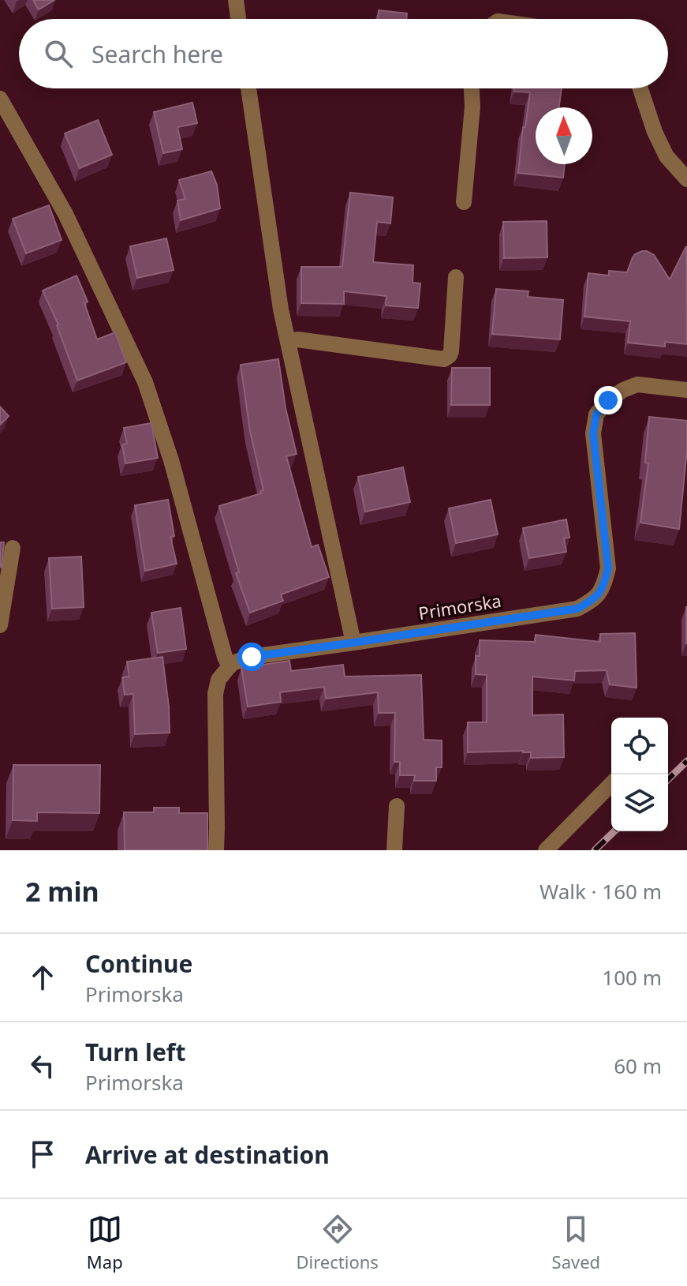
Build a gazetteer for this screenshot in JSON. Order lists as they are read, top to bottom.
{
  "streets": {
    "street": ["Primorska"]
  },
  "north": "top",
  "page": {
    "search": "Search here",
    "heading": ["2 min", "Walk · 160 m"],
    "list": [
      ["Continue", "Primorska", "100 m"],
      ["Turn left", "Primorska", "60 m"],
      "Arrive at destination"
    ],
    "nav": ["Map", "Directions", "Saved"]
  }
}
